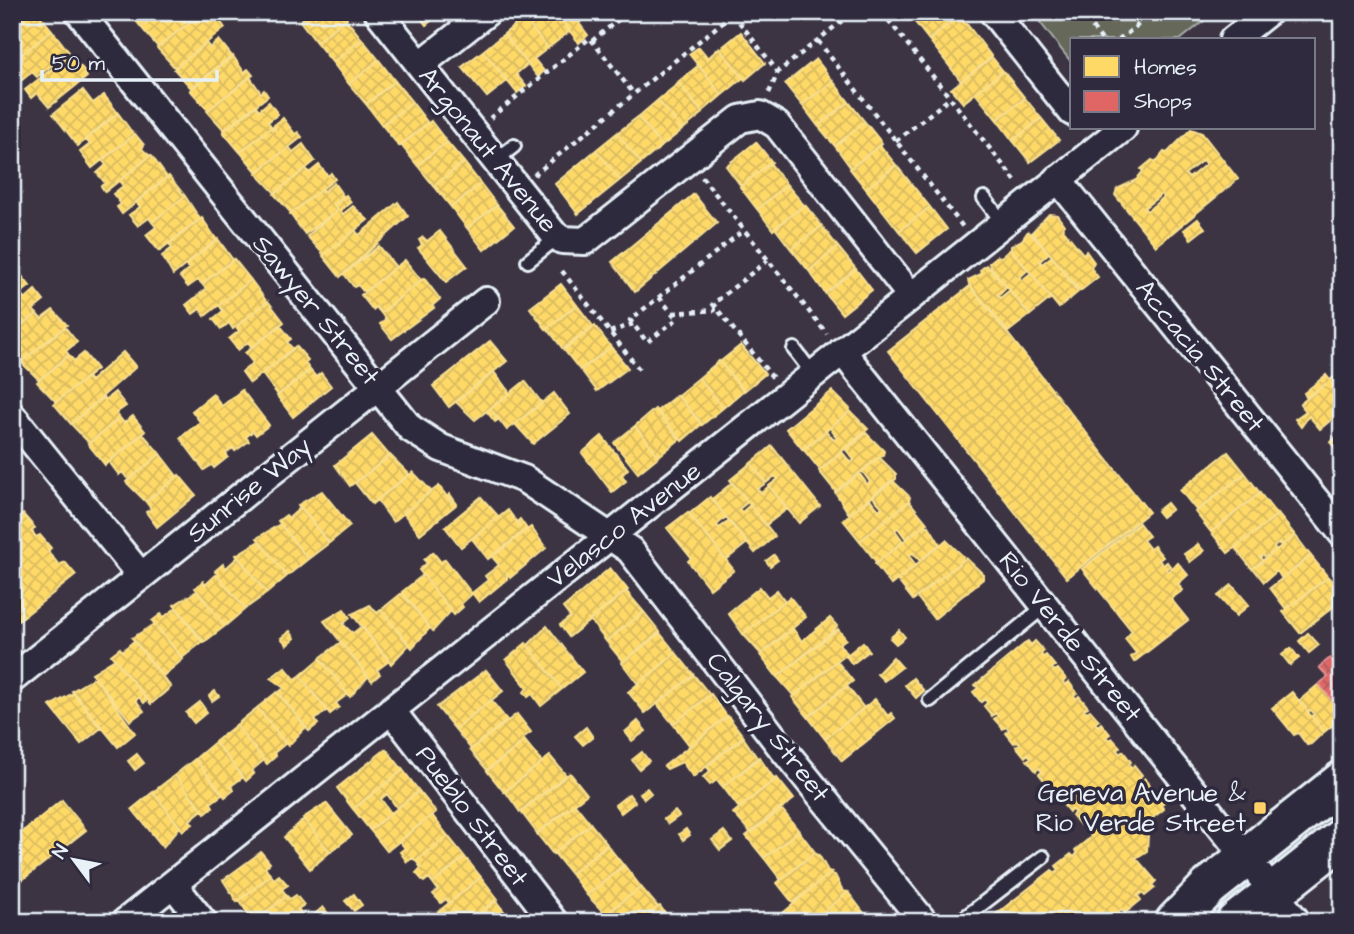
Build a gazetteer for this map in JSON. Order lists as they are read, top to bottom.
{
  "streets": {
    "street": [
      "Argonaut Avenue",
      "Sawyer Street",
      "Accacia Street",
      "Sunrise Way",
      "Velasco Avenue",
      "Rio Verde Street",
      "Calgary Street",
      "Pueblo Street"
    ]
  },
  "crossings": [
    ["Sawyer Street", "Sunrise Way"],
    ["Sawyer Street", "Velasco Avenue"],
    ["Sawyer Street", "Calgary Street"],
    ["Accacia Street", "Velasco Avenue"],
    ["Velasco Avenue", "Rio Verde Street"],
    ["Velasco Avenue", "Calgary Street"],
    ["Velasco Avenue", "Pueblo Street"]
  ],
  "places": {
    "transit": ["Geneva Avenue & Rio Verde Street"]
  },
  "legend": ["Homes", "Shops"],
  "scale_bar": "50 m",
  "north": "top left"
}
